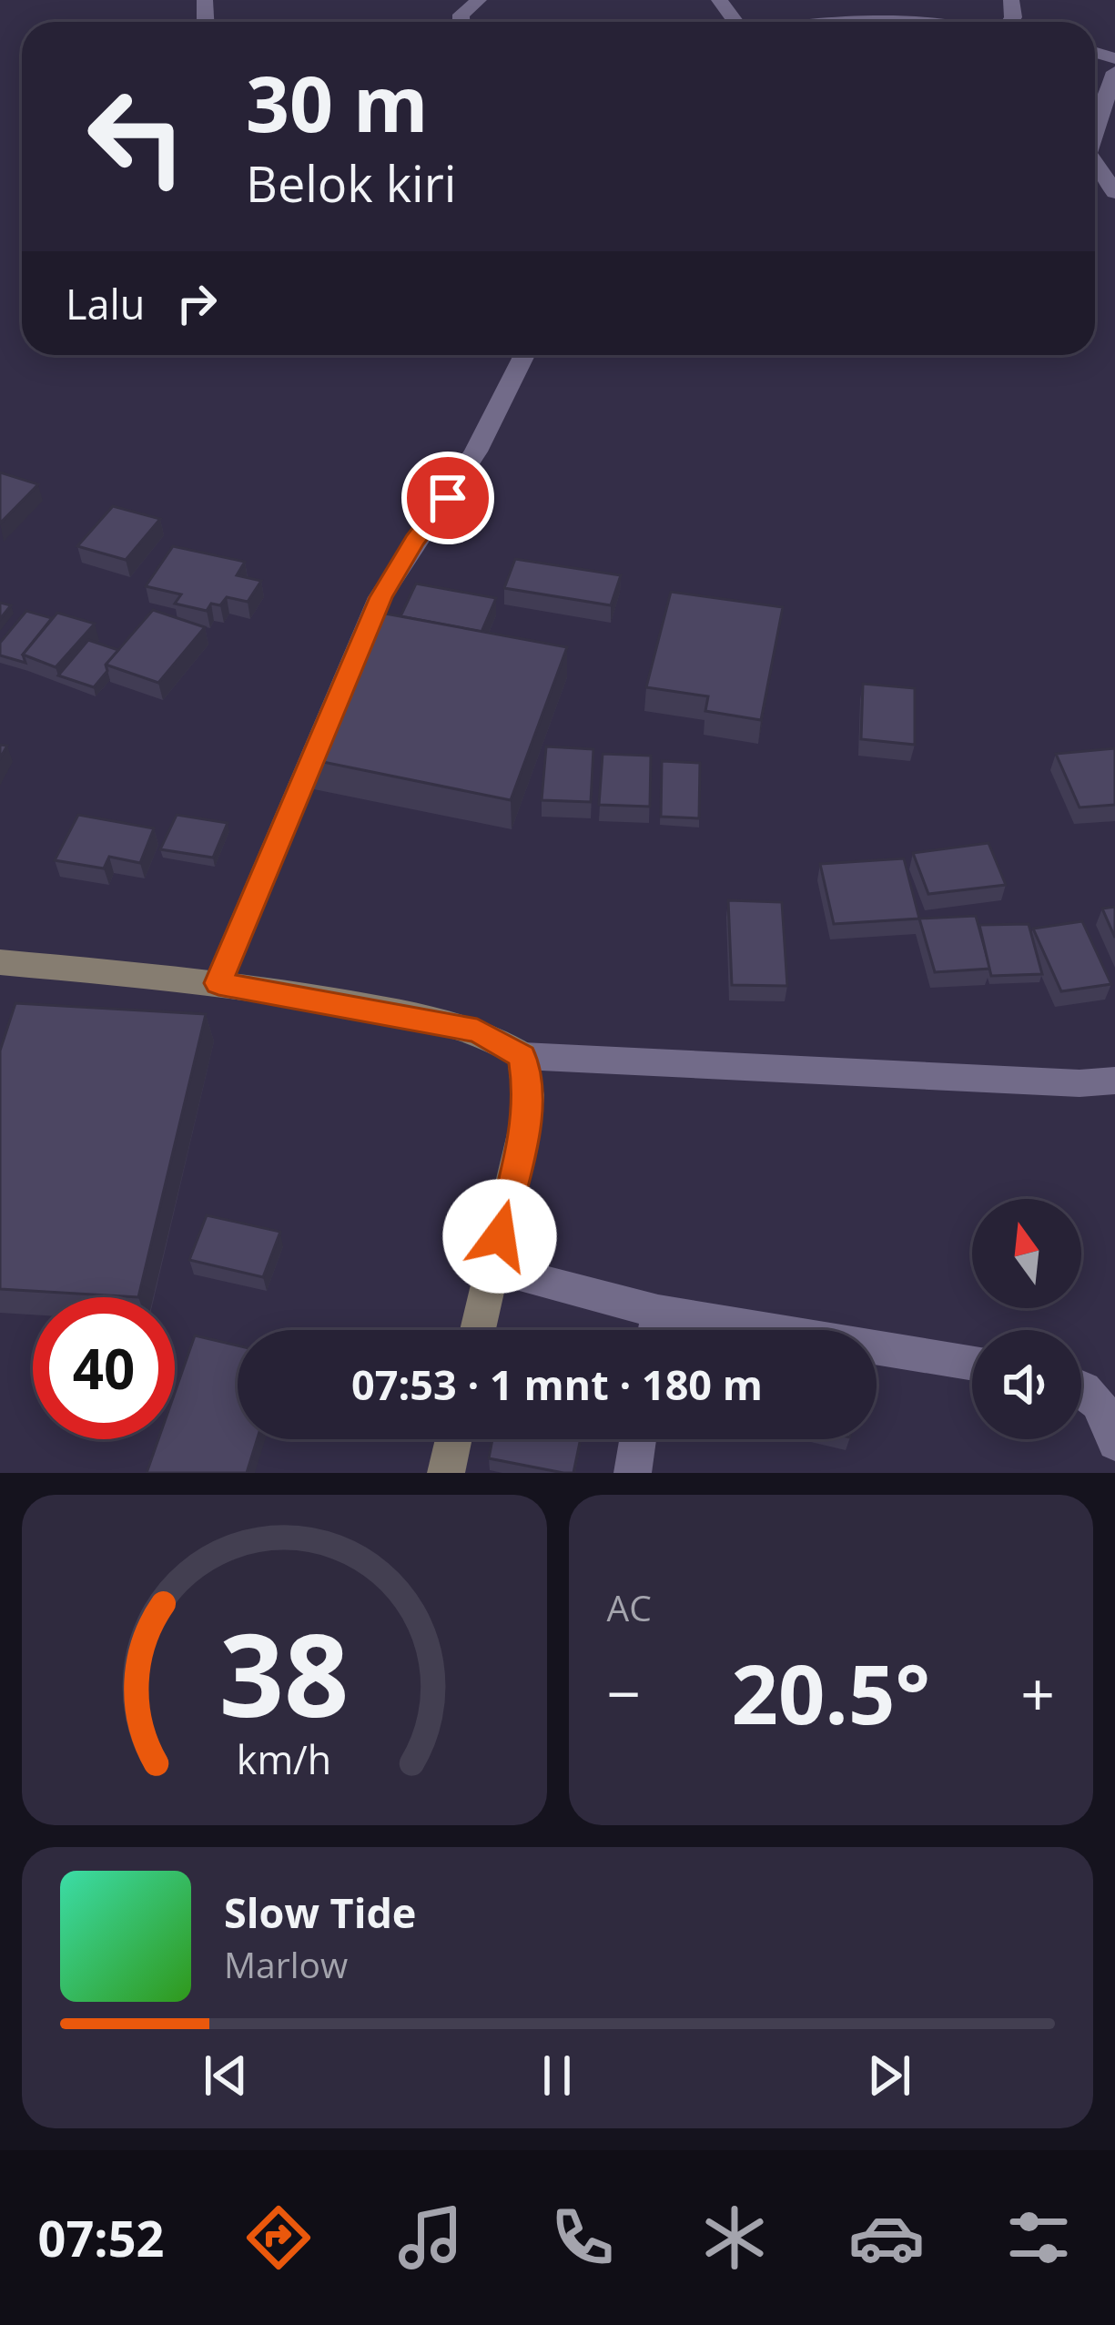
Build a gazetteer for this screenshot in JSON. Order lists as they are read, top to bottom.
{
  "north": "top",
  "page": {
    "turn": ["30 m", "Belok kiri"],
    "then": "Lalu",
    "limit": "40",
    "trip": "07:53 · 1 mnt · 180 m",
    "tile": "AC",
    "heat": ["−", "20.5°", "+"],
    "song": ["Slow Tide", "Marlow"],
    "tabs": "07:52",
    "gauge": ["38", "km/h"]
  }
}
